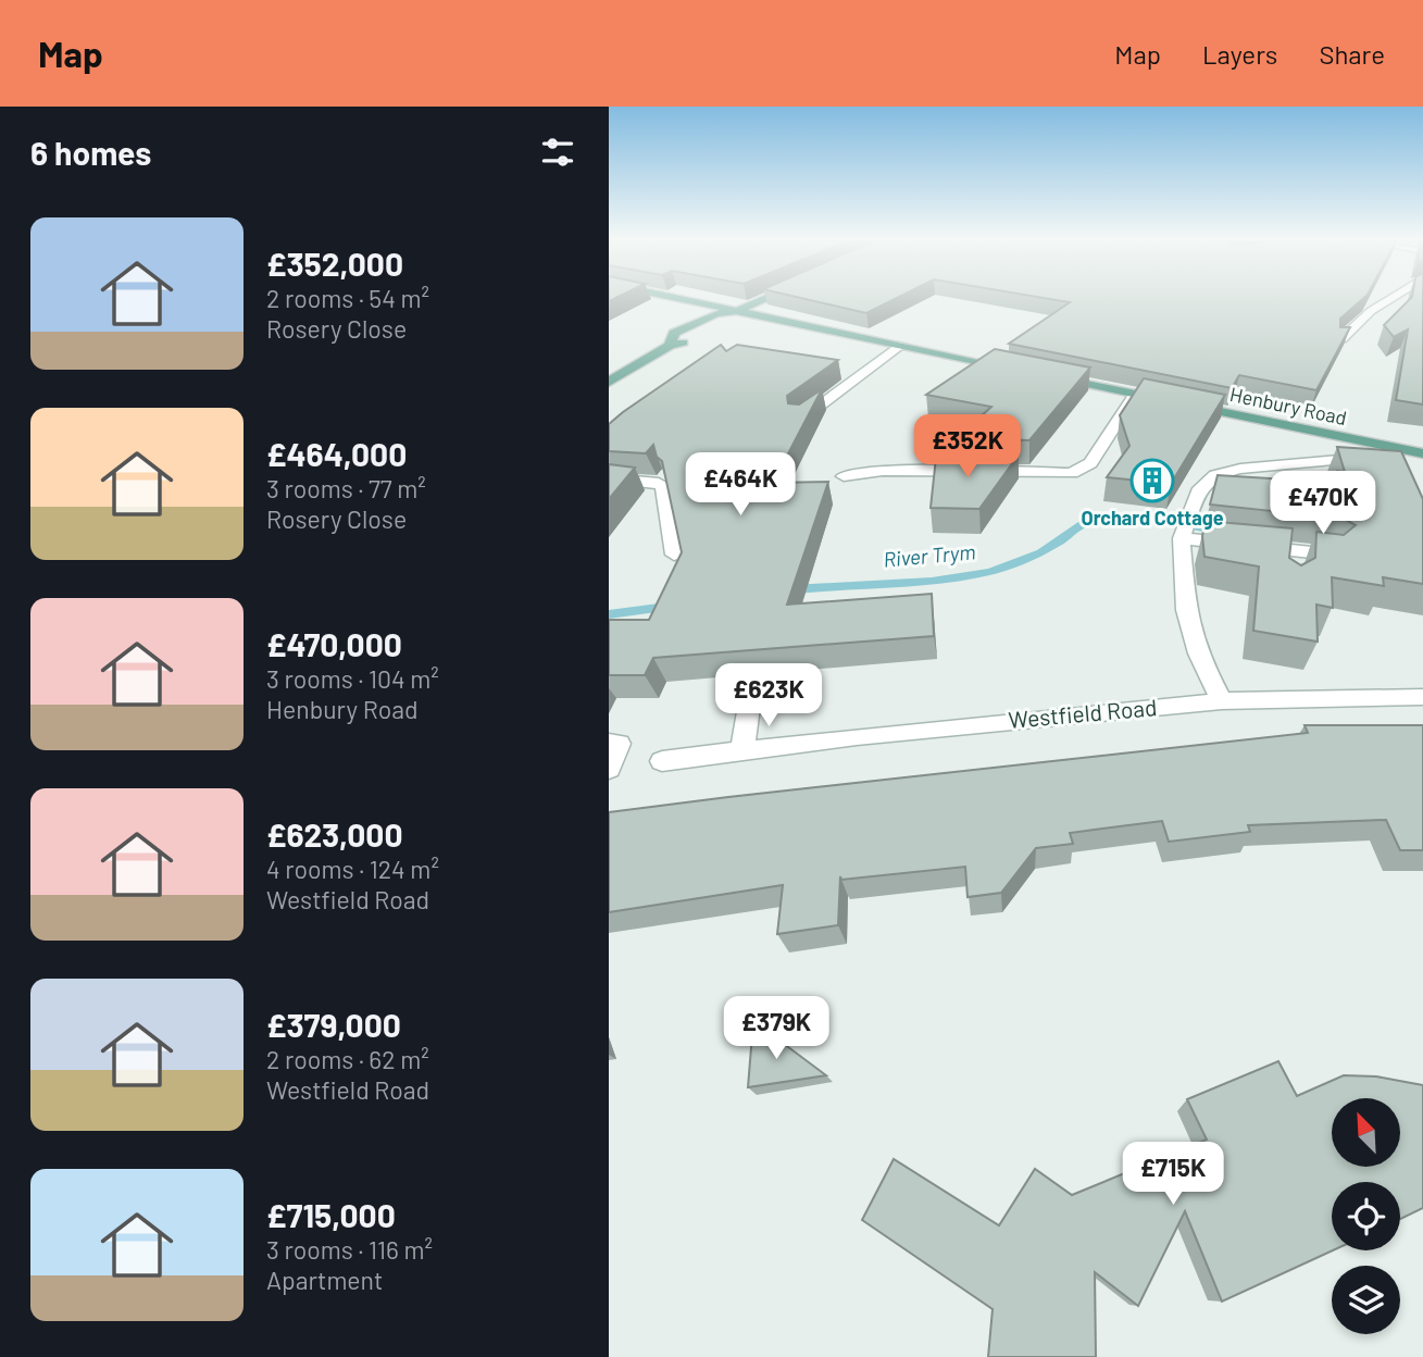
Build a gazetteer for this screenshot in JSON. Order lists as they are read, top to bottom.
{
  "streets": {
    "main road": ["Henbury Road"],
    "street": ["Westfield Road"]
  },
  "water": ["River Trym"],
  "places": {
    "building": ["Orchard Cottage"]
  },
  "north": "top left",
  "page": {
    "header": "Map",
    "nav": ["Map", "Layers", "Share"],
    "heading": "6 homes",
    "list": [
      {
        "name": "£352,000",
        "note": "2 rooms · 54 m² · Rosery Close"
      },
      {
        "name": "£464,000",
        "note": "3 rooms · 77 m² · Rosery Close"
      },
      {
        "name": "£470,000",
        "note": "3 rooms · 104 m² · Henbury Road"
      },
      {
        "name": "£623,000",
        "note": "4 rooms · 124 m² · Westfield Road"
      },
      {
        "name": "£379,000",
        "note": "2 rooms · 62 m² · Westfield Road"
      },
      {
        "name": "£715,000",
        "note": "3 rooms · 116 m² · Apartment"
      }
    ],
    "price": [
      "£352K",
      "£464K",
      "£470K",
      "£623K",
      "£379K",
      "£715K"
    ]
  }
}
